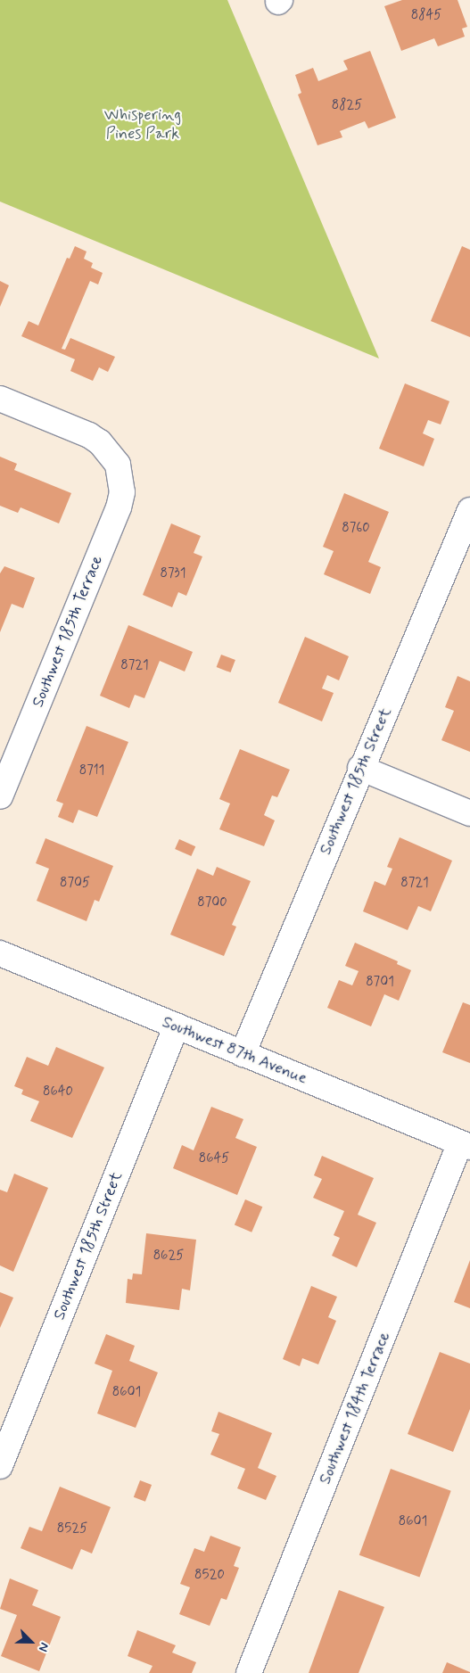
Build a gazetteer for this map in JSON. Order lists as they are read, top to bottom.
{
  "streets": {
    "street": [
      "Southwest 185th Terrace",
      "Southwest 185th Street",
      "Southwest 87th Avenue",
      "Southwest 184th Terrace"
    ]
  },
  "crossings": [
    ["Southwest 185th Street", "Southwest 87th Avenue"],
    ["Southwest 87th Avenue", "Southwest 184th Terrace"]
  ],
  "parks": ["Whispering Pines Park"],
  "house_numbers": [
    "8845",
    "8825",
    "8760",
    "8731",
    "8721",
    "8711",
    "8705",
    "8721",
    "8700",
    "8701",
    "8640",
    "8645",
    "8625",
    "8601",
    "8601",
    "8525",
    "8520"
  ],
  "north": "bottom right"
}
